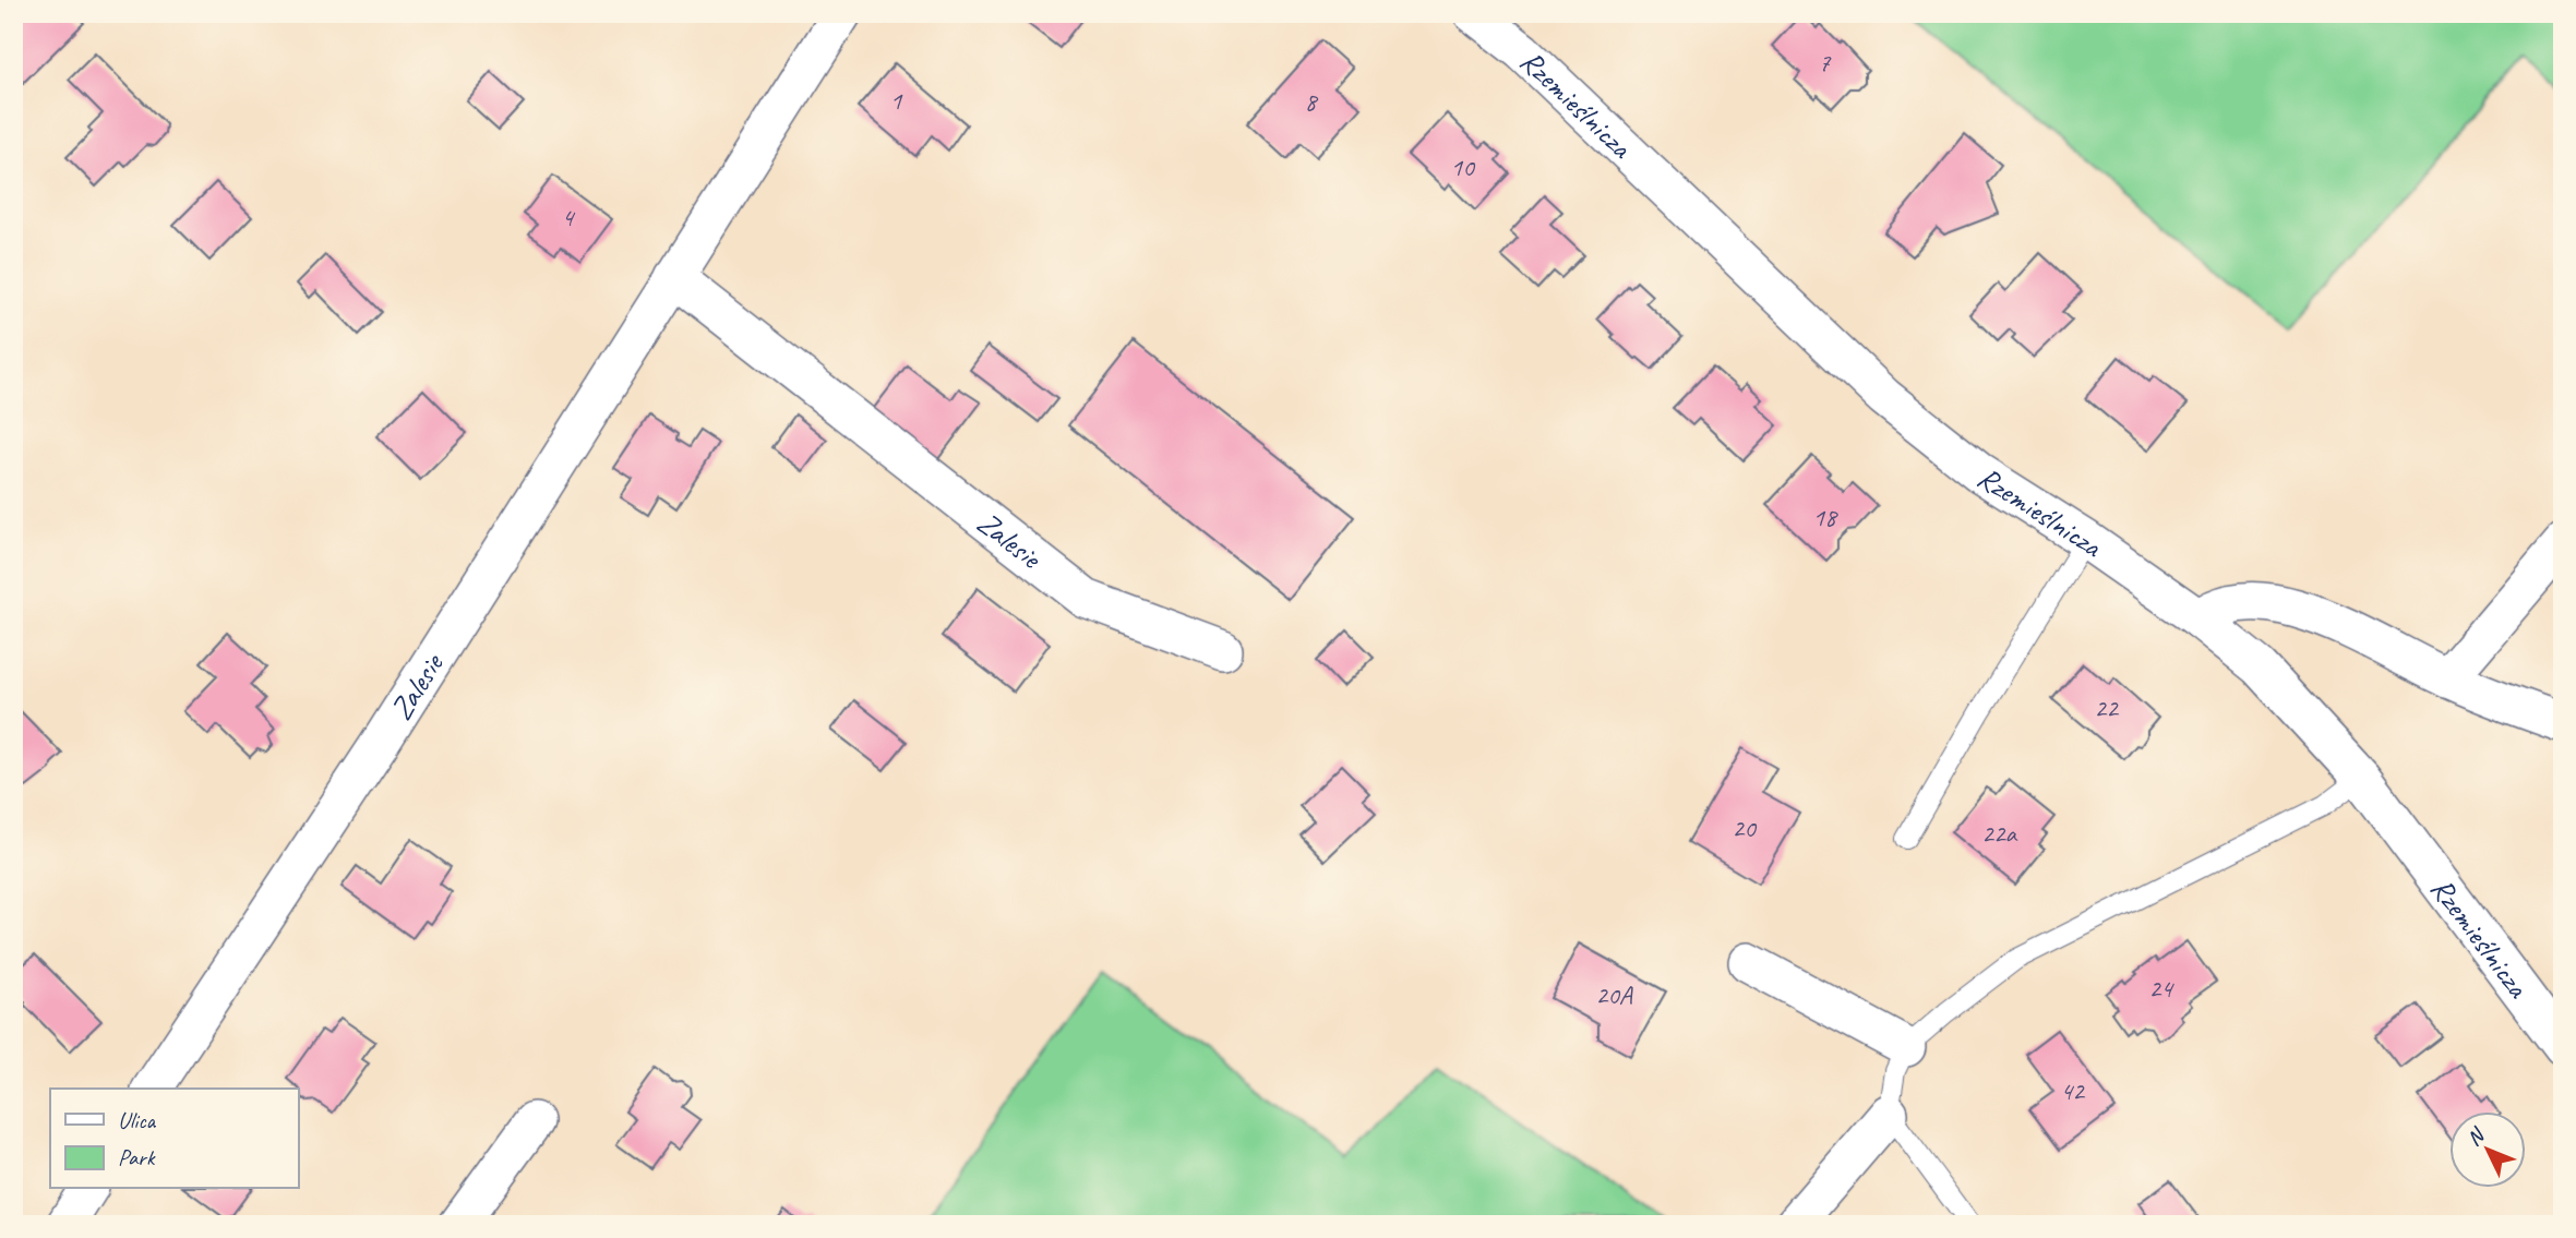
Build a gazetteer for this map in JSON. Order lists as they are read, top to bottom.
{
  "streets": {
    "street": ["Rzemieślnicza", "Zalesie"]
  },
  "house_numbers": [
    "7",
    "1",
    "8",
    "10",
    "4",
    "18",
    "22",
    "20",
    "22a",
    "24",
    "20A",
    "42"
  ],
  "legend": ["Ulica", "Park"],
  "north": "top left"
}
